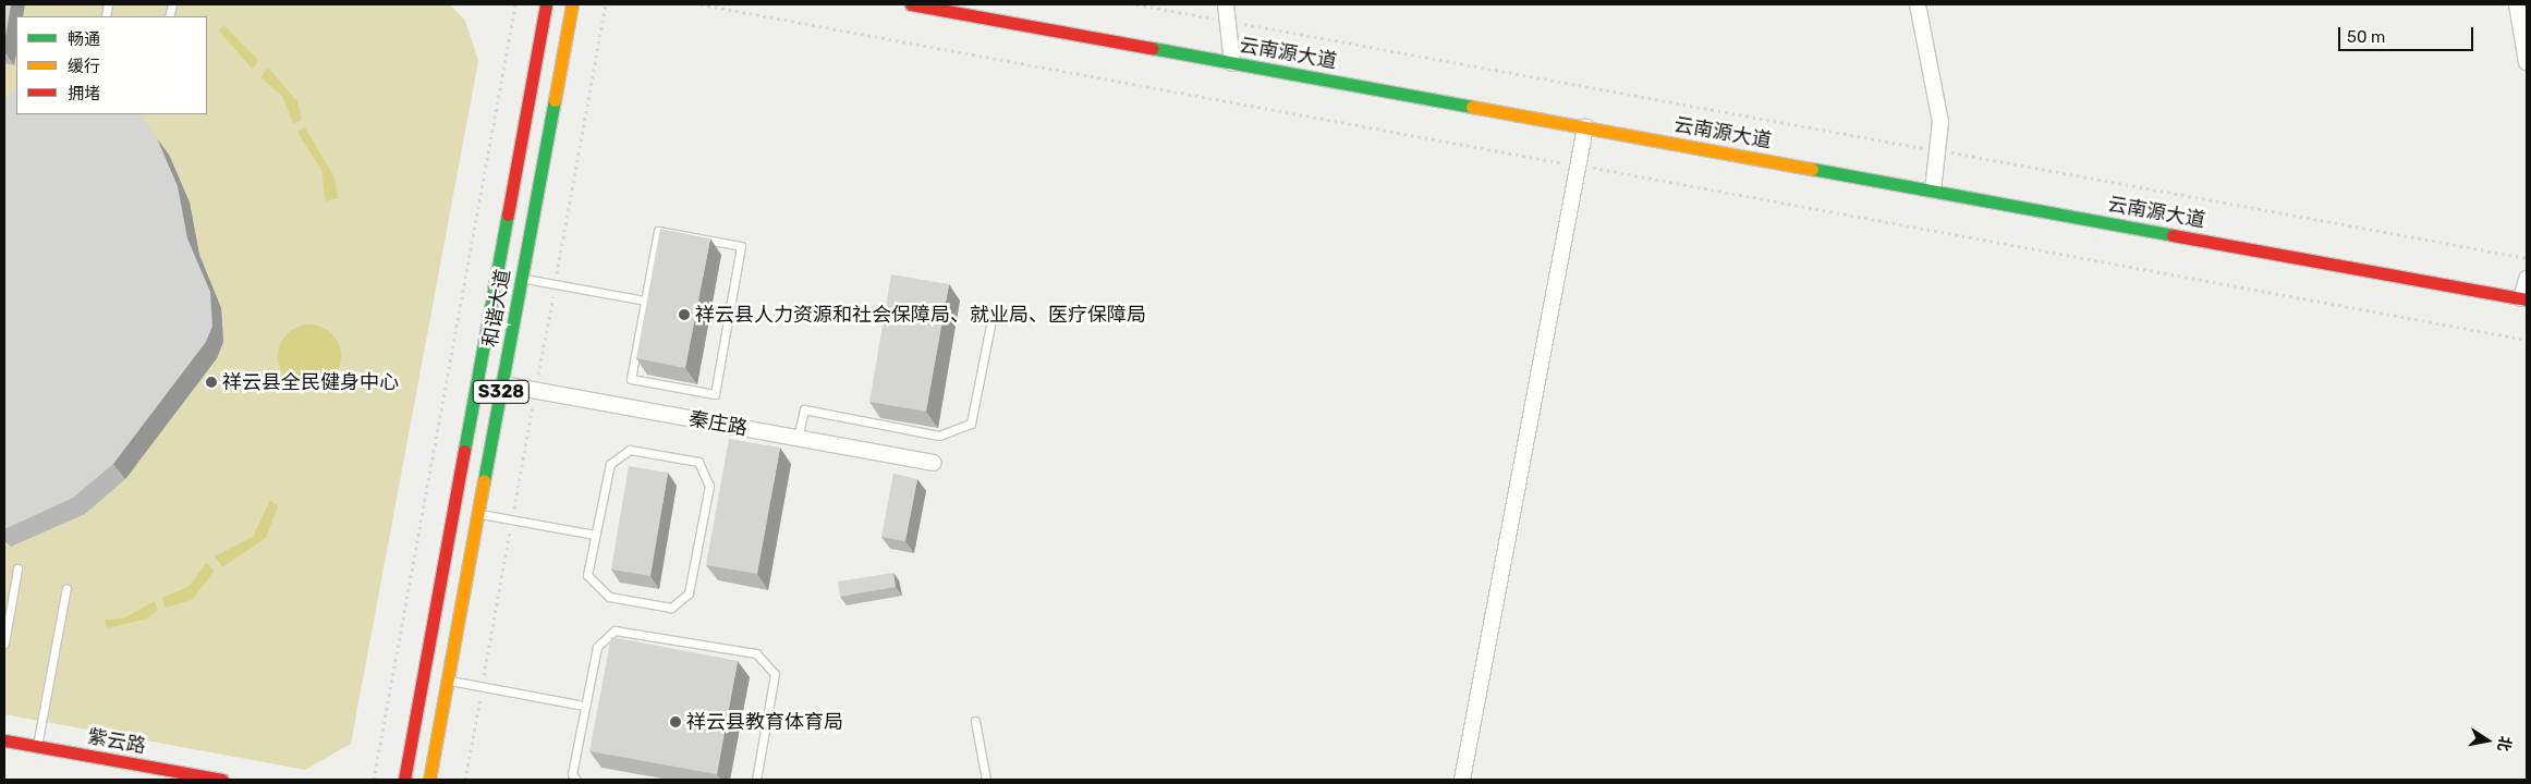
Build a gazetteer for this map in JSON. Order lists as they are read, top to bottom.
{
  "streets": {
    "main road": [
      "云南源大道",
      "和谐大道",
      "S328",
      "紫云路"
    ],
    "street": ["秦庄路"]
  },
  "crossings": [
    ["和谐大道", "秦庄路"]
  ],
  "places": ["祥云县人力资源和社会保障局、就业局、医疗保障局", "祥云县全民健身中心", "祥云县教育体育局"],
  "legend": ["畅通", "缓行", "拥堵"],
  "scale_bar": "50 m",
  "north": "right"
}
